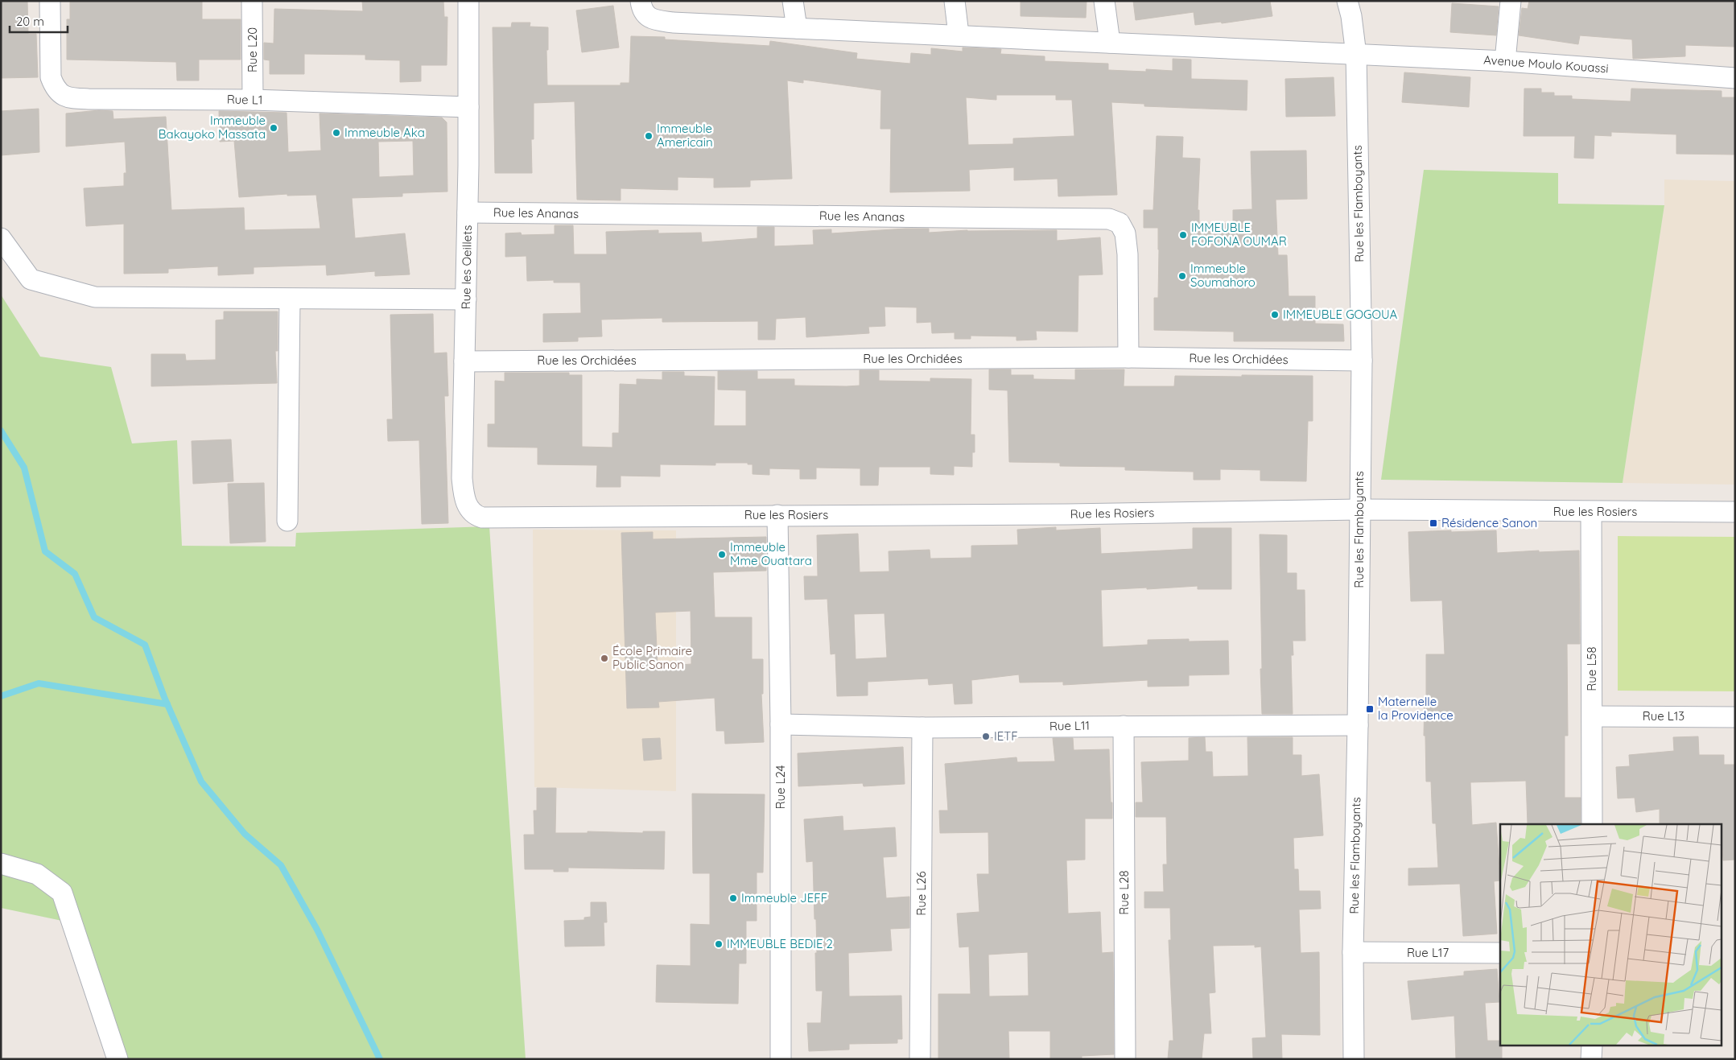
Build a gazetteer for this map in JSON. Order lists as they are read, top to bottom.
{
  "streets": {
    "street": [
      "Rue L20",
      "Avenue Moulo Kouassi",
      "Rue L1",
      "Rue les Flamboyants",
      "Rue les Ananas",
      "Rue les Oeillets",
      "Rue les Orchidées",
      "Rue les Rosiers",
      "Rue L58",
      "Rue L13",
      "Rue L11",
      "Rue L24",
      "Rue L28",
      "Rue L26",
      "Rue L17"
    ]
  },
  "crossings": [
    ["Rue L20", "Rue L1"],
    ["Avenue Moulo Kouassi", "Rue les Flamboyants"],
    ["Rue L1", "Rue les Oeillets"],
    ["Rue les Flamboyants", "Rue les Orchidées"],
    ["Rue les Flamboyants", "Rue les Rosiers"],
    ["Rue les Flamboyants", "Rue L11"],
    ["Rue les Flamboyants", "Rue L17"],
    ["Rue les Ananas", "Rue les Oeillets"],
    ["Rue les Ananas", "Rue les Orchidées"],
    ["Rue les Oeillets", "Rue les Orchidées"],
    ["Rue les Oeillets", "Rue les Rosiers"],
    ["Rue les Rosiers", "Rue L58"],
    ["Rue les Rosiers", "Rue L24"],
    ["Rue L58", "Rue L13"],
    ["Rue L11", "Rue L24"],
    ["Rue L11", "Rue L28"],
    ["Rue L11", "Rue L26"]
  ],
  "places": {
    "other": [
      "Immeuble Bakayoko Massata",
      "Immeuble Aka",
      "Immeuble Americain",
      "IMMEUBLE FOFONA OUMAR",
      "Immeuble Soumahoro",
      "IMMEUBLE GOGOUA",
      "Immeuble Mme Ouattara",
      "École Primaire Public Sanon",
      "IETF",
      "Immeuble JEFF",
      "IMMEUBLE BEDIE 2"
    ],
    "transit": ["Résidence Sanon", "Maternelle la Providence"]
  },
  "scale_bar": "20 m"
}
